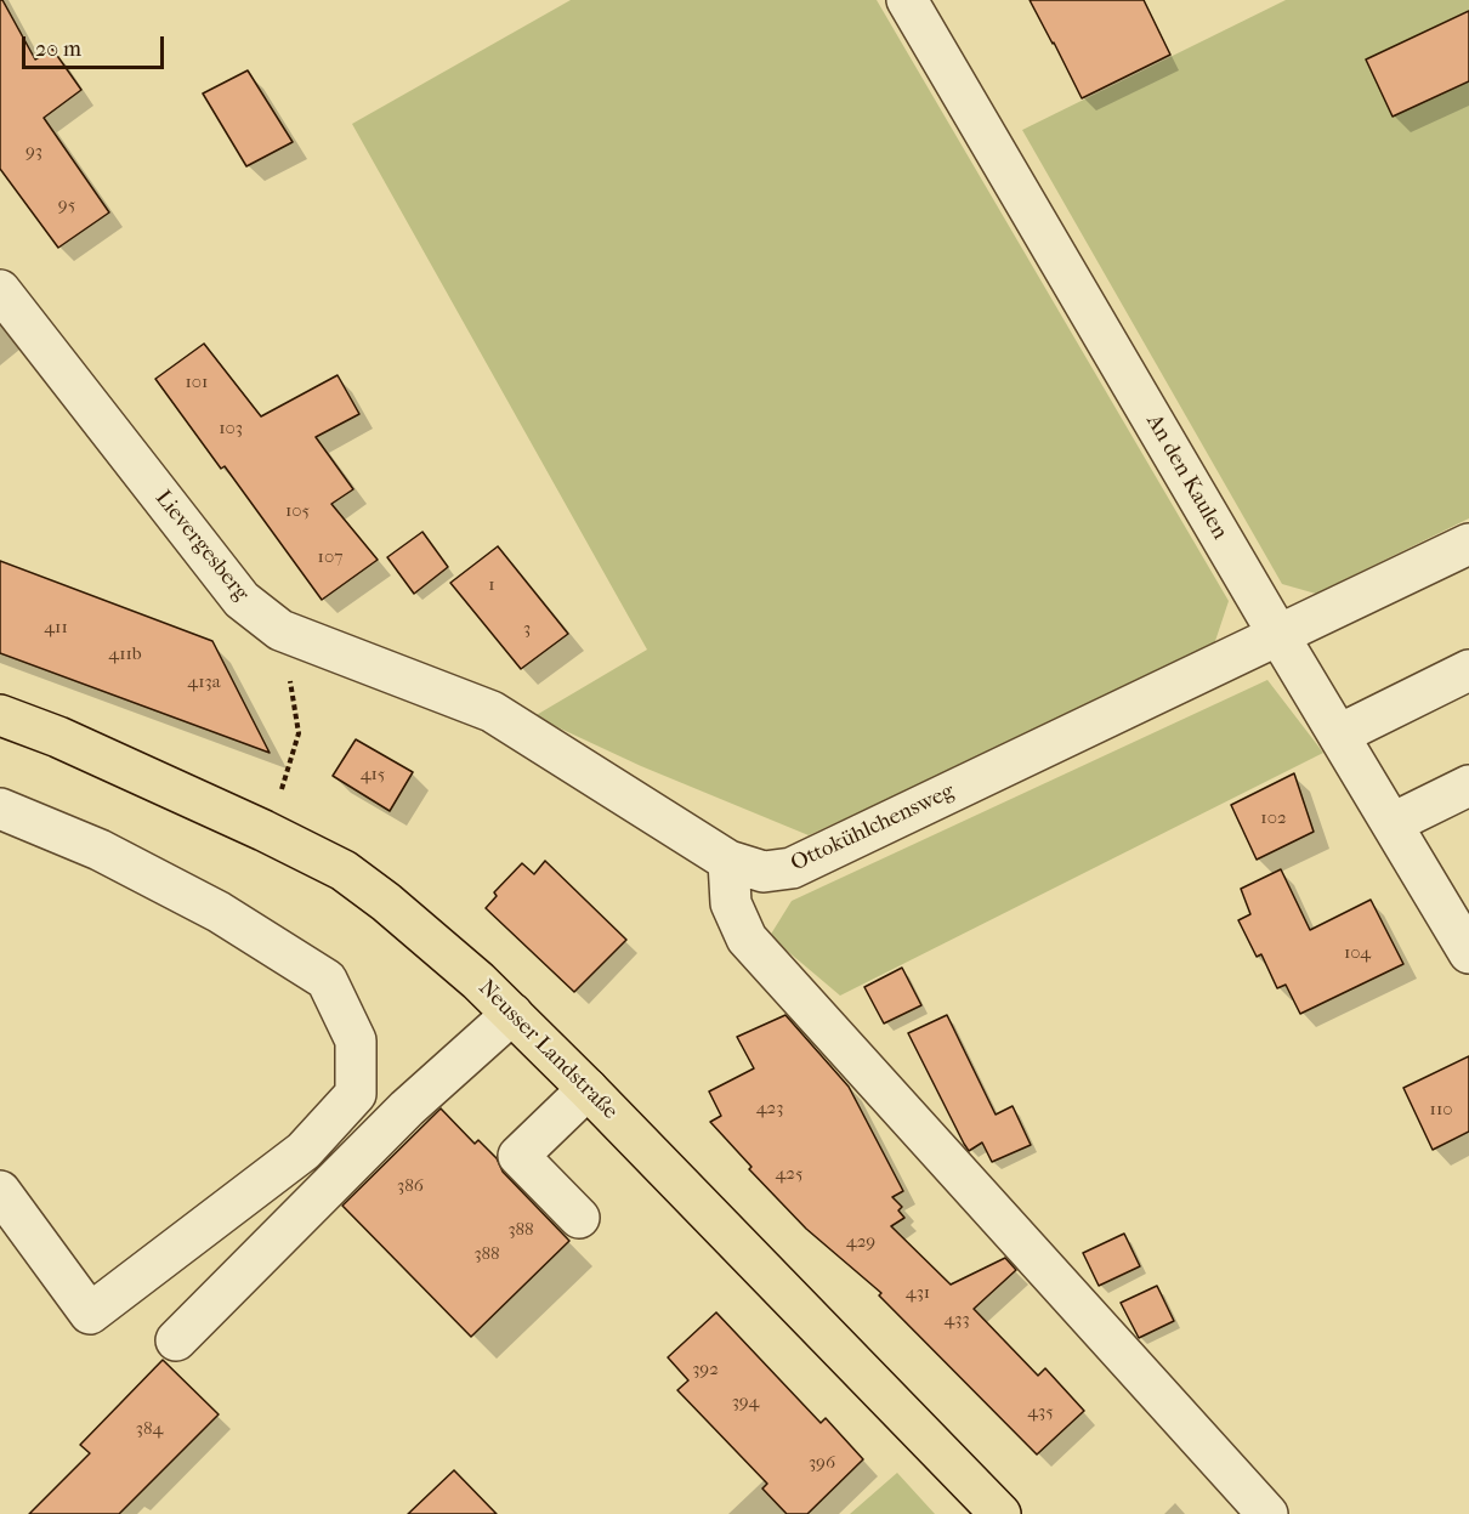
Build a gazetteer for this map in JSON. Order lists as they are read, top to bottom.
{
  "streets": {
    "main road": ["Neusser Landstraße"],
    "street": ["An den Kaulen", "Lievergesberg", "Ottokühlchensweg"]
  },
  "crossings": [
    ["An den Kaulen", "Ottokühlchensweg"],
    ["Lievergesberg", "Ottokühlchensweg"]
  ],
  "house_numbers": [
    "93",
    "95",
    "101",
    "103",
    "105",
    "107",
    "1",
    "411",
    "3",
    "411b",
    "413a",
    "415",
    "102",
    "104",
    "423",
    "110",
    "425",
    "386",
    "388",
    "429",
    "388",
    "431",
    "433",
    "392",
    "394",
    "435",
    "384",
    "396"
  ],
  "scale_bar": "20 m"
}
